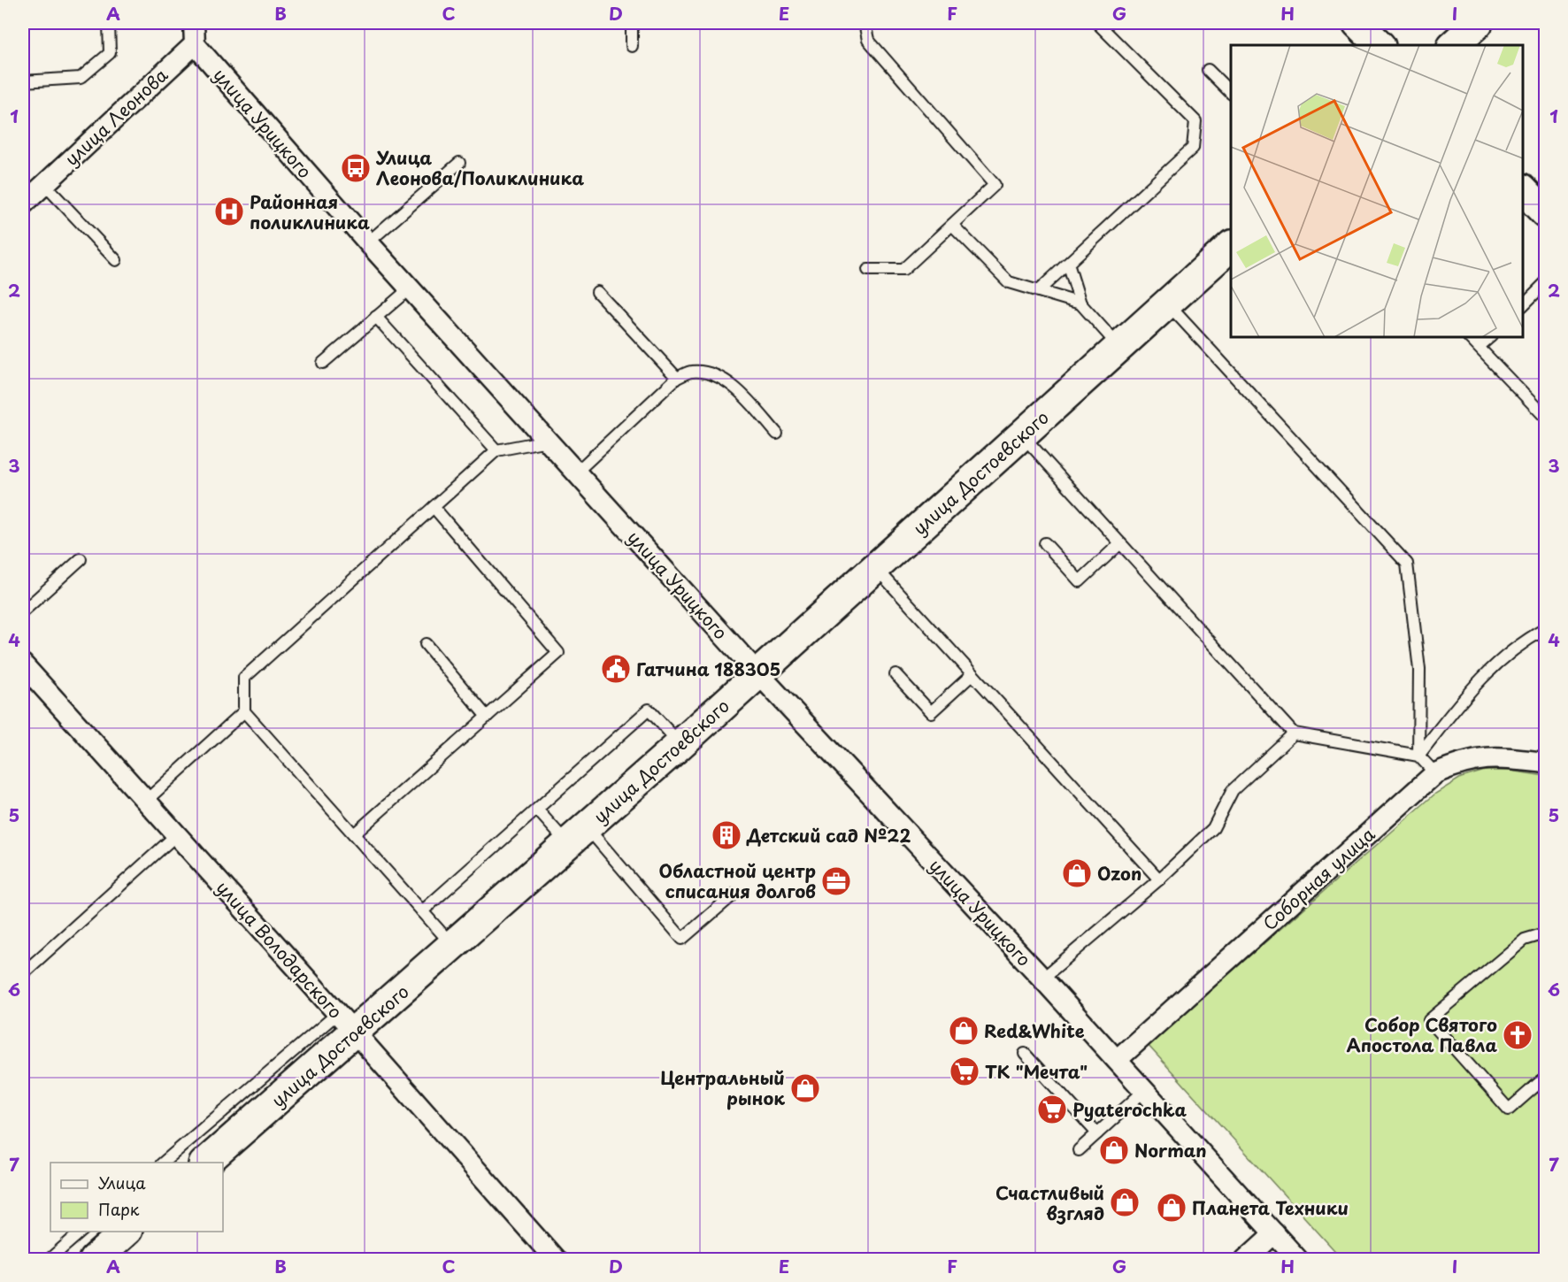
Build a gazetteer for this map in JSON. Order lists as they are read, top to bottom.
{
  "streets": {
    "street": [
      "улица Леонова",
      "улица Урицкого",
      "улица Достоевского",
      "Соборная улица",
      "улица Володарского"
    ]
  },
  "crossings": [
    ["улица Леонова", "улица Урицкого"],
    ["улица Урицкого", "улица Достоевского"],
    ["улица Урицкого", "Соборная улица"],
    ["улица Достоевского", "улица Володарского"]
  ],
  "places": {
    "bus stop": ["Улица Леонова/Поликлиника"],
    "hospital": ["Районная поликлиника"],
    "public building": ["Гатчина 188305"],
    "building": ["Детский сад №22"],
    "shop": [
      "Ozon",
      "Red&White",
      "Центральный рынок",
      "Norman",
      "Счастливый взгляд",
      "Планета Техники"
    ],
    "office": ["Областной центр списания долгов"],
    "church": ["Собор Святого Апостола Павла"],
    "supermarket": ["ТК \"Мечта\"", "Pyaterochka"]
  },
  "legend": ["Улица", "Парк"],
  "grid": {
    "columns": [
      "A",
      "B",
      "C",
      "D",
      "E",
      "F",
      "G",
      "H",
      "I"
    ],
    "rows": [
      "1",
      "2",
      "3",
      "4",
      "5",
      "6",
      "7"
    ]
  }
}
